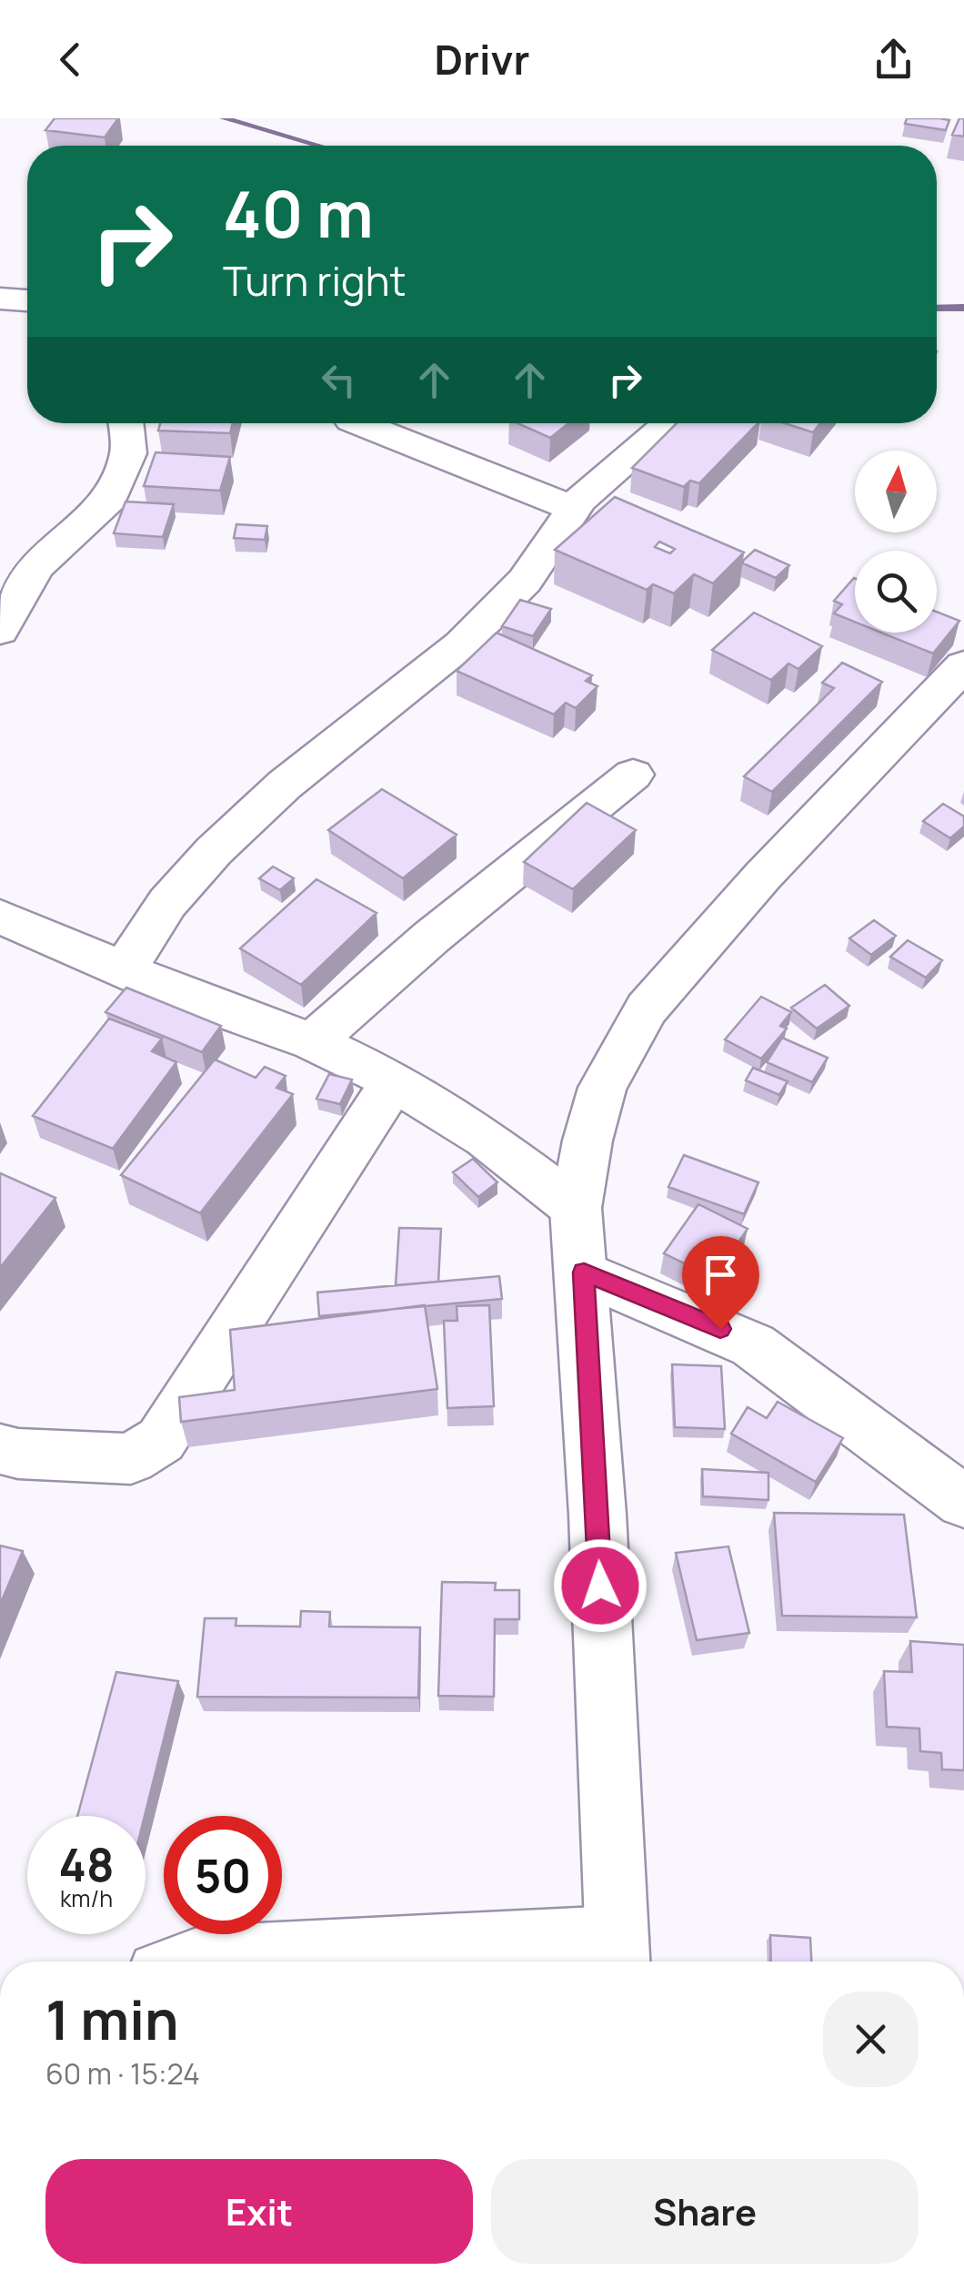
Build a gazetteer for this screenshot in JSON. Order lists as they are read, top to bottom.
{
  "north": "top",
  "page": {
    "header": "Drivr",
    "turn": ["40 m", "Turn right"],
    "speed": "48 km/h",
    "limit": "50",
    "heading": ["1 min", "60 m · 15:24"],
    "buttons": ["Exit", "Share"]
  }
}
